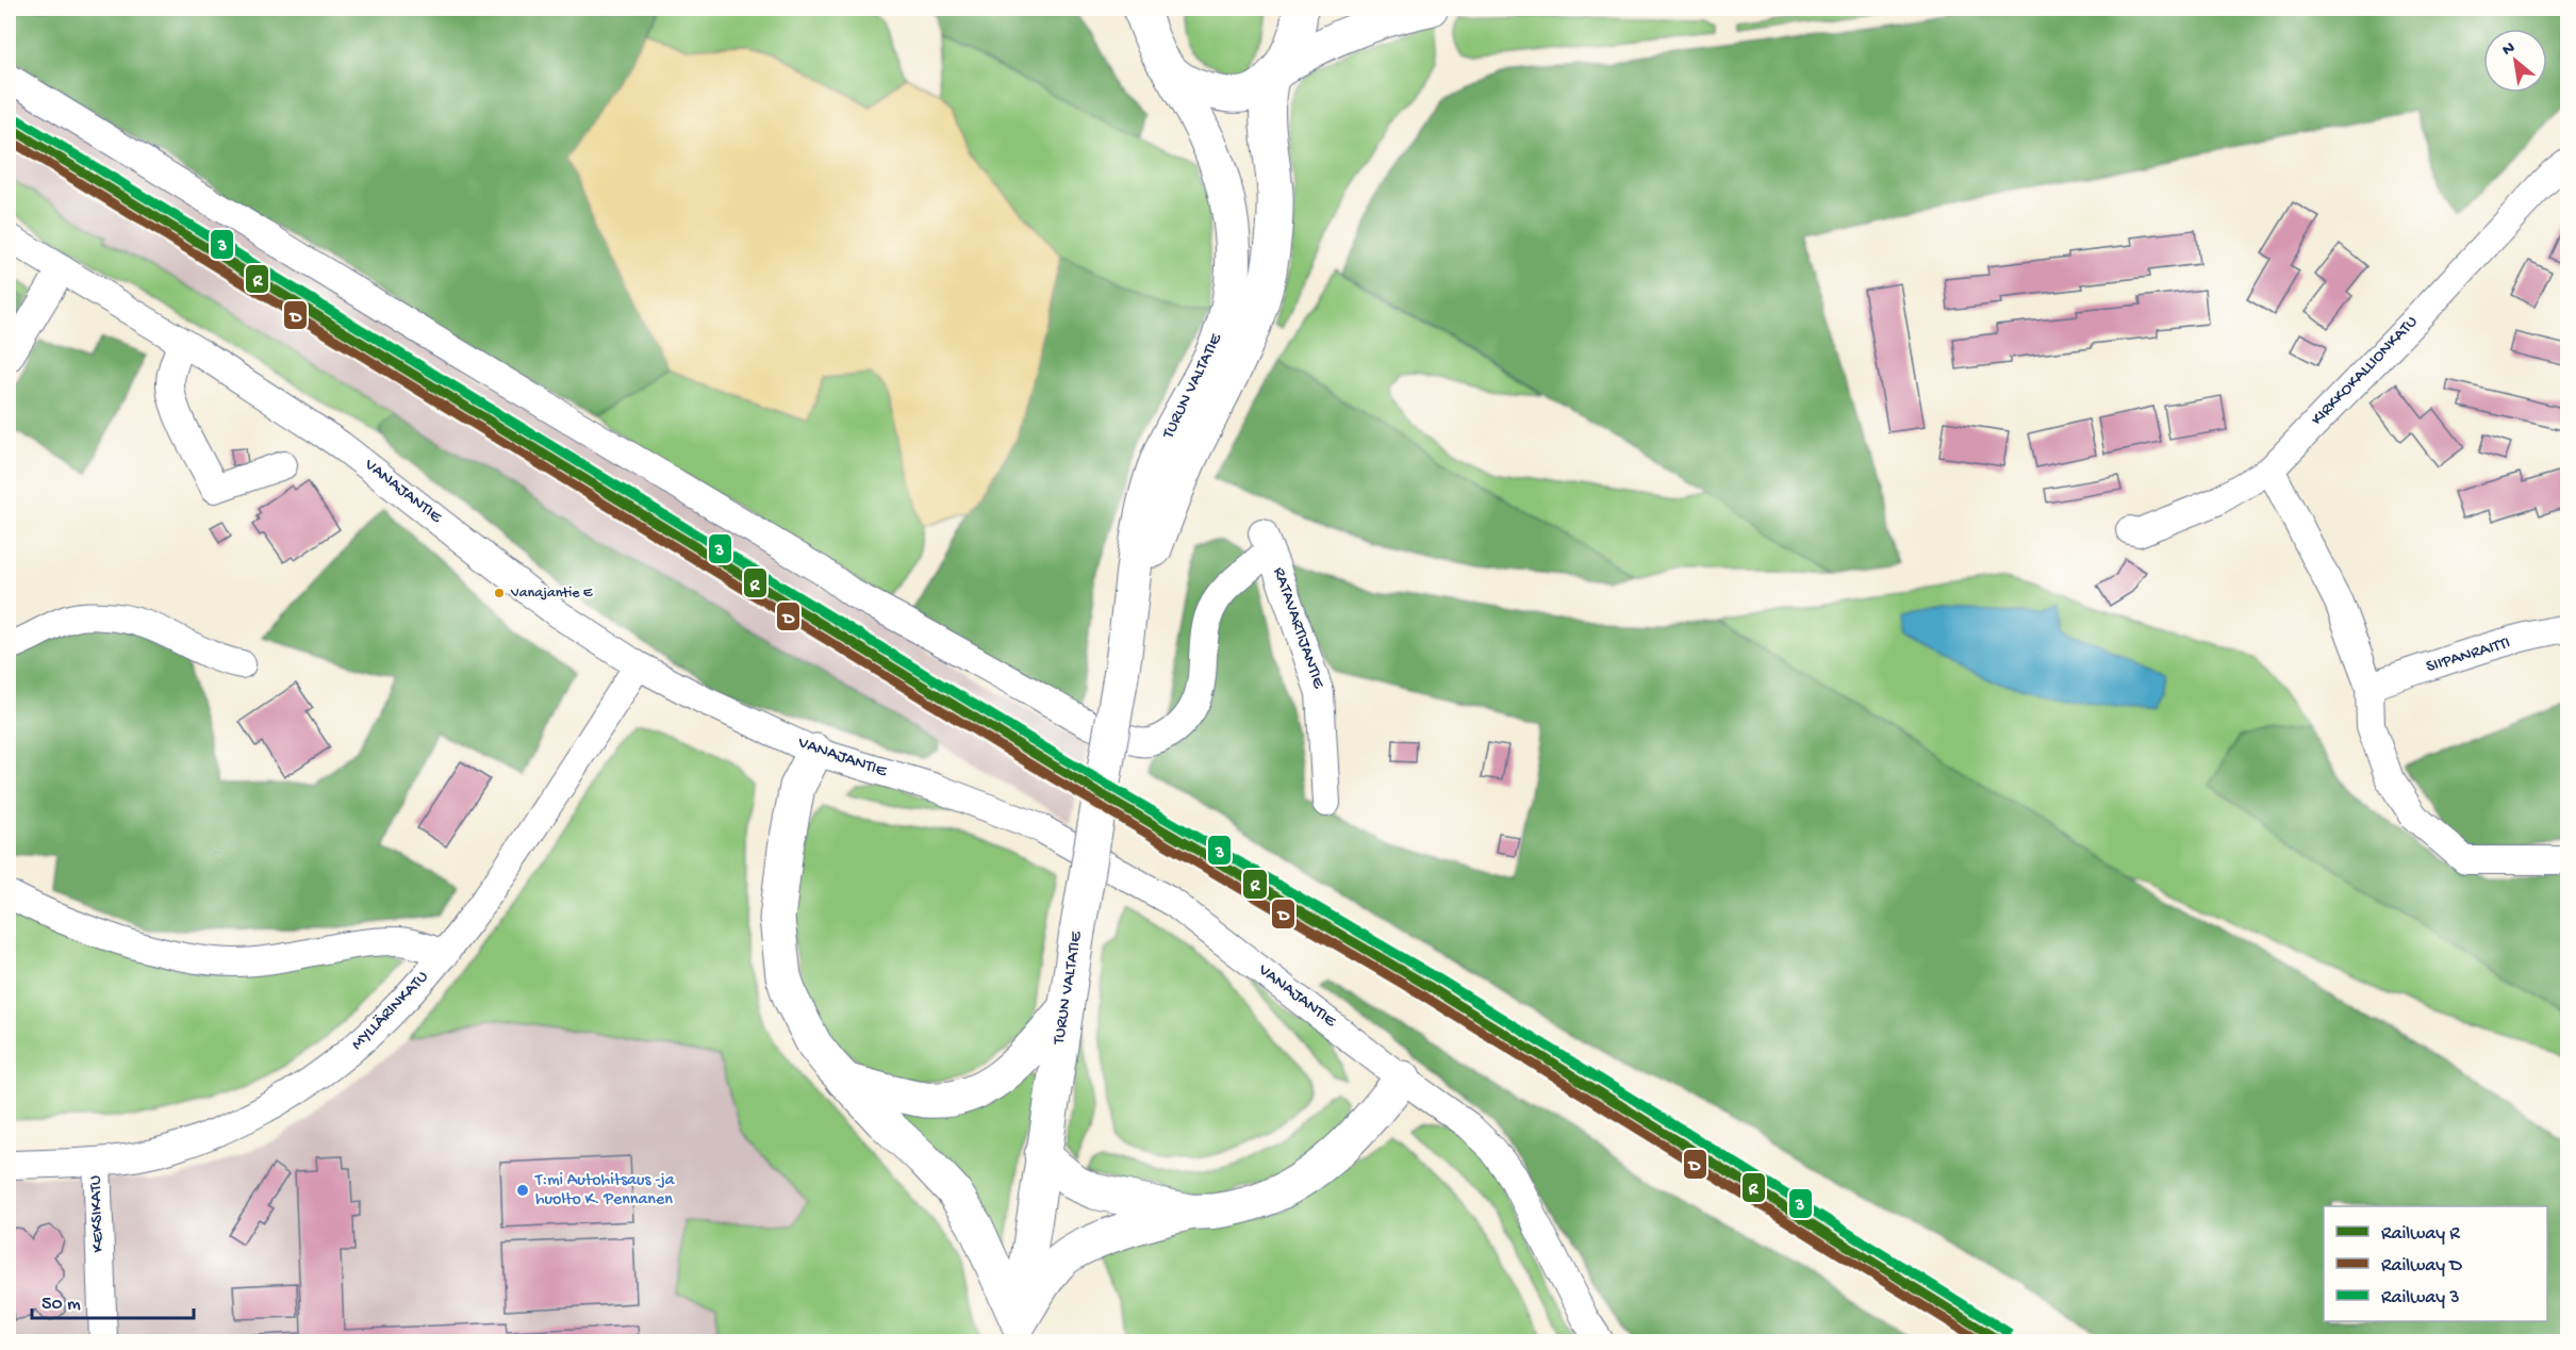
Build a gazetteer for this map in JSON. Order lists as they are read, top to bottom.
{
  "streets": {
    "highway": ["TURUN VALTATIE"],
    "street": [
      "KIRKKOKALLIONKATU",
      "VANAJANTIE",
      "RATAVARTIJANTIE",
      "SIIPANRAITTI",
      "MYLLÄRINKATU",
      "KEKSIKATU"
    ]
  },
  "crossings": [
    ["VANAJANTIE", "MYLLÄRINKATU"],
    ["MYLLÄRINKATU", "KEKSIKATU"]
  ],
  "places": ["Vanajantie E", "T:mi Autohitsaus -ja huolto K. Pennanen"],
  "lines": ["rail line 3", "rail line R", "rail line D"],
  "legend": ["Railway R", "Railway D", "Railway 3"],
  "scale_bar": "50 m",
  "north": "top left"
}
